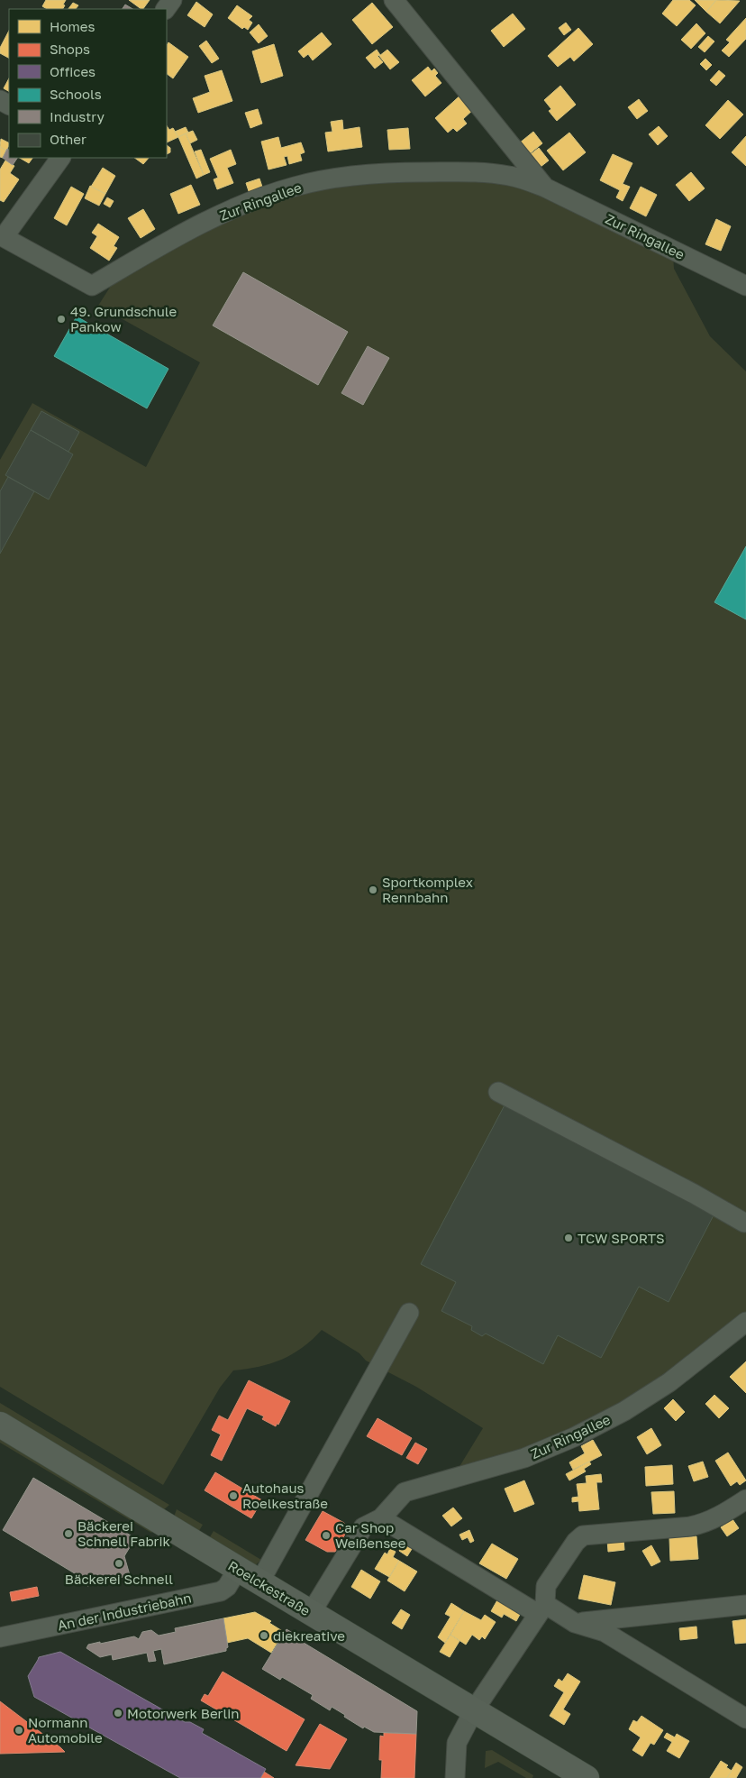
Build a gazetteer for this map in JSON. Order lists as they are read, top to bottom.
{
  "streets": {
    "main road": ["Roelckestraße"],
    "street": ["Zur Ringallee", "An der Industriebahn"]
  },
  "crossings": [
    ["Zur Ringallee", "Roelckestraße"],
    ["Roelckestraße", "An der Industriebahn"]
  ],
  "places": [
    "49. Grundschule Pankow",
    "Sportkomplex Rennbahn",
    "TCW SPORTS",
    "Autohaus Roelkestraße",
    "Bäckerei Schnell Fabrik",
    "Car Shop Weißensee",
    "Bäckerei Schnell",
    "diekreative",
    "Motorwerk Berlin",
    "Normann Automobile"
  ],
  "legend": [
    "Homes",
    "Shops",
    "Offices",
    "Schools",
    "Industry",
    "Other"
  ]
}
